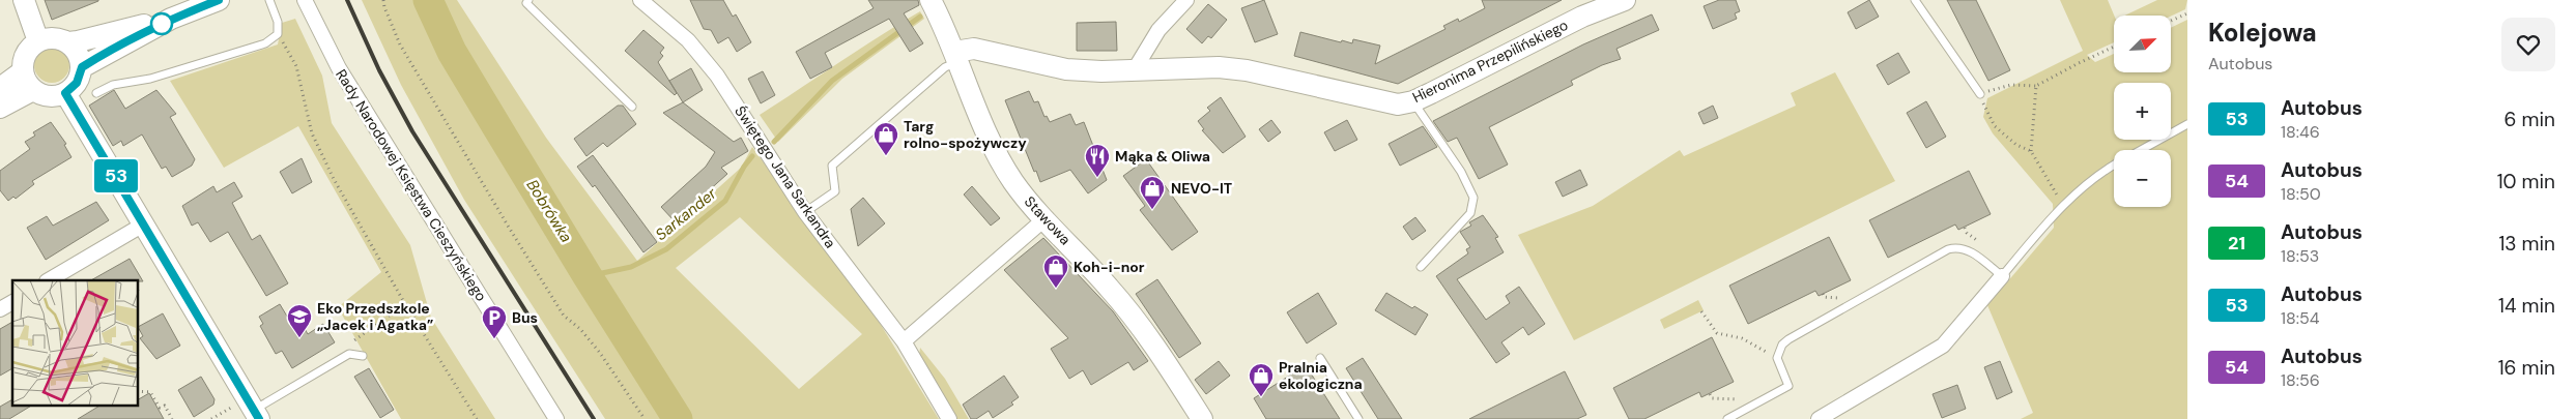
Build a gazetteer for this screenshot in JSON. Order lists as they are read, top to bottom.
{
  "streets": {
    "street": [
      "Hieronima Przepilińskiego",
      "Świętego Jana Sarkandra",
      "Rady Narodowej Księstwa Cieszyńskiego",
      "Stawowa"
    ]
  },
  "crossings": [
    ["Hieronima Przepilińskiego", "Stawowa"]
  ],
  "water": ["Bobrówka", "Sarkander"],
  "places": {
    "shop": [
      "Targ rolno-spożywczy",
      "NEVO-IT",
      "Koh-i-nor",
      "Pralnia ekologiczna"
    ],
    "restaurant": ["Mąka & Oliwa"],
    "school or university": ["Eko Przedszkole „Jacek i Agatka”"],
    "parking": ["Bus"]
  },
  "lines": ["bus line 53"],
  "north": "top right",
  "page": {
    "on_map": "53",
    "heading": ["Kolejowa", "Autobus"],
    "map_buttons": ["+", "−"],
    "list": [
      {
        "mark": "53",
        "name": "Autobus",
        "note": "18:46",
        "value": "6 min"
      },
      {
        "mark": "54",
        "name": "Autobus",
        "note": "18:50",
        "value": "10 min"
      },
      {
        "mark": "21",
        "name": "Autobus",
        "note": "18:53",
        "value": "13 min"
      },
      {
        "mark": "53",
        "name": "Autobus",
        "note": "18:54",
        "value": "14 min"
      },
      {
        "mark": "54",
        "name": "Autobus",
        "note": "18:56",
        "value": "16 min"
      }
    ]
  }
}
